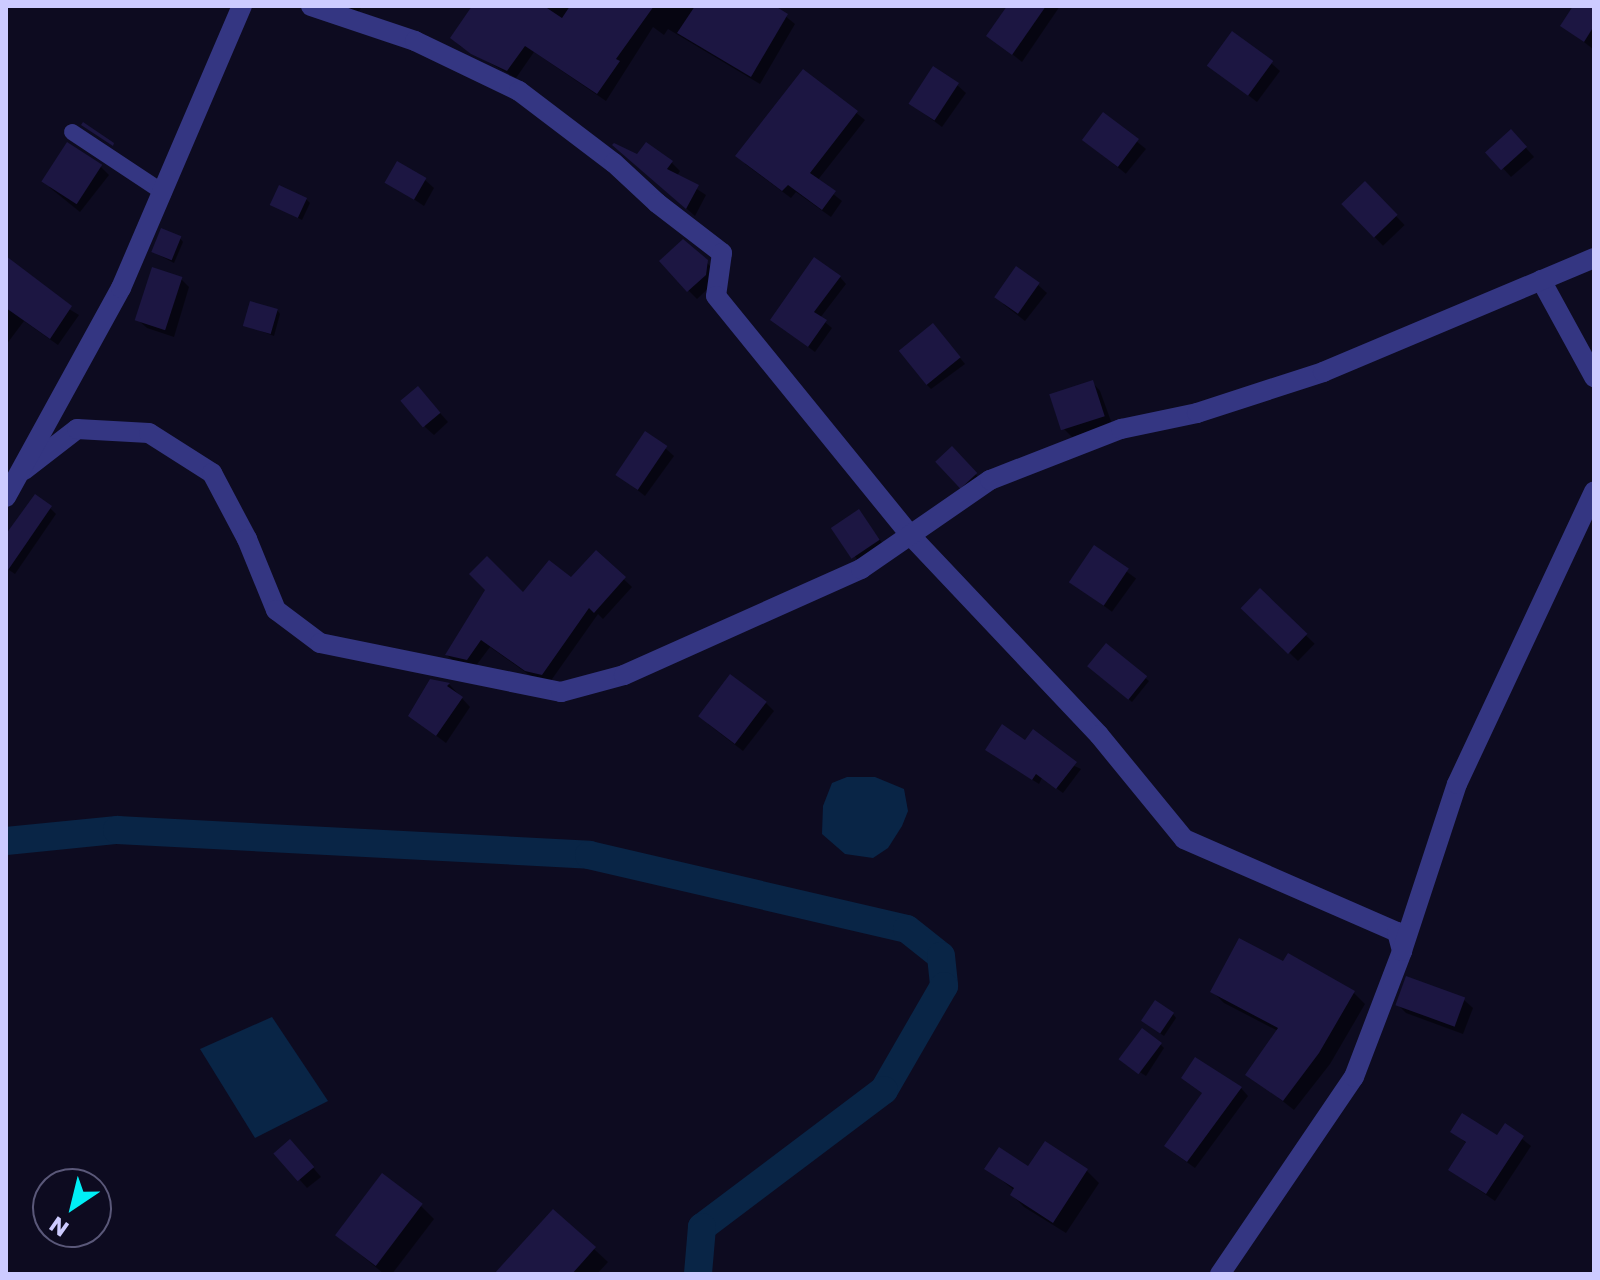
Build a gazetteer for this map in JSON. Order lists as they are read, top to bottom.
{
  "north": "bottom left"
}
